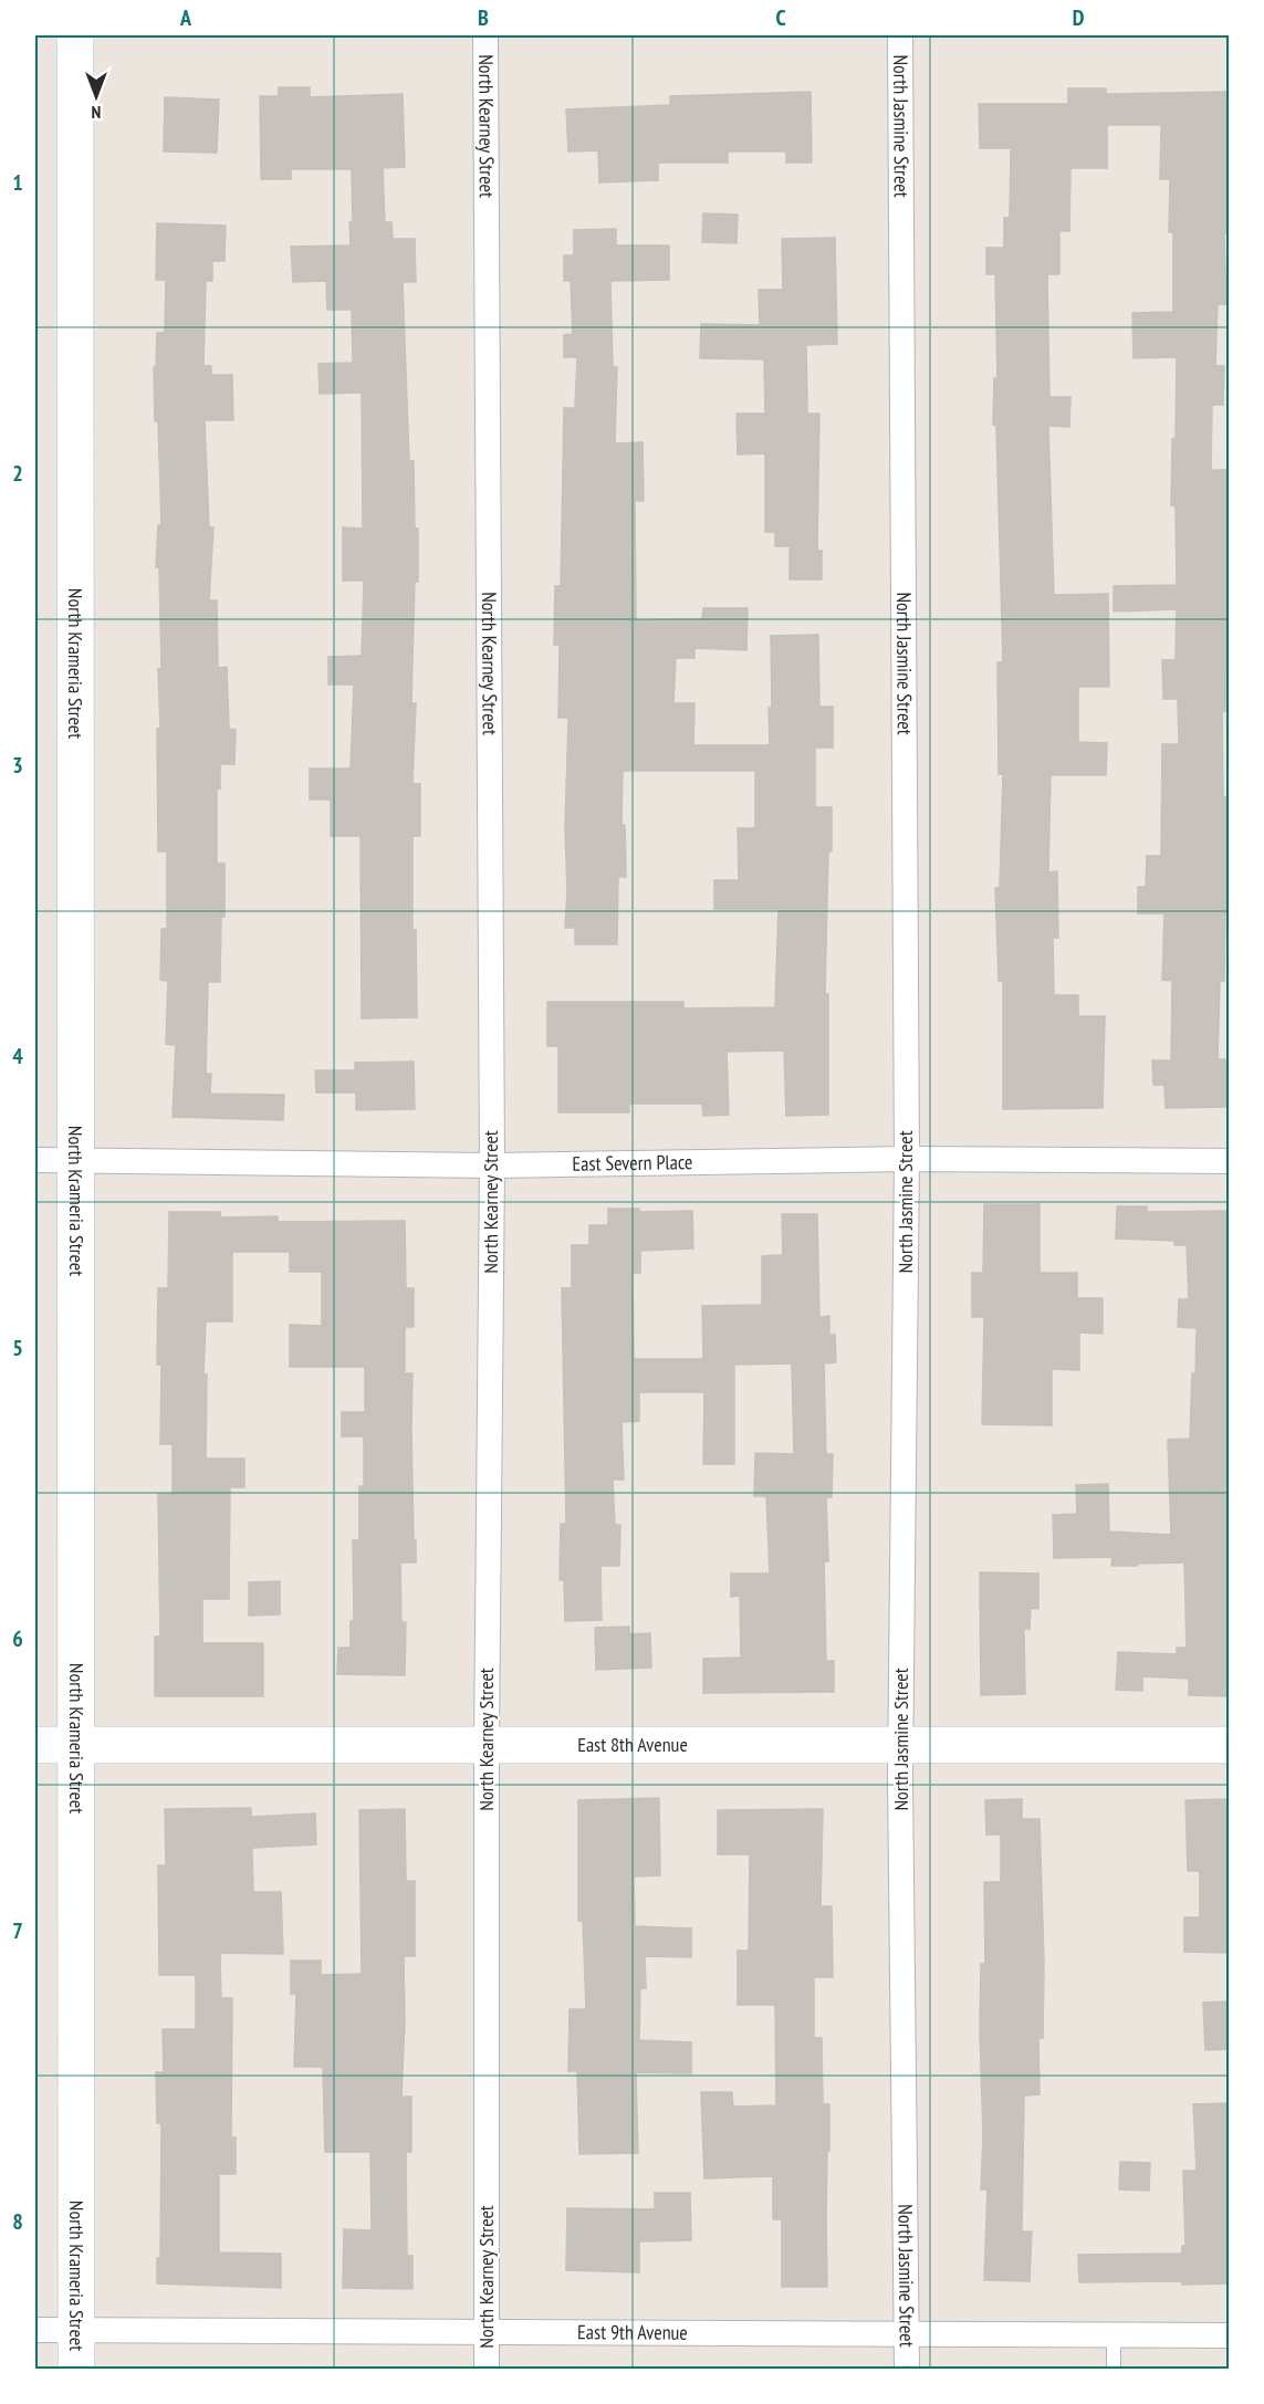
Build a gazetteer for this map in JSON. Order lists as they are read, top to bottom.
{
  "streets": {
    "street": [
      "North Kearney Street",
      "North Jasmine Street",
      "North Krameria Street",
      "East Severn Place",
      "East 8th Avenue",
      "East 9th Avenue"
    ]
  },
  "crossings": [
    ["North Kearney Street", "East Severn Place"],
    ["North Kearney Street", "East 8th Avenue"],
    ["North Kearney Street", "East 9th Avenue"],
    ["North Jasmine Street", "East Severn Place"],
    ["North Jasmine Street", "East 8th Avenue"],
    ["North Jasmine Street", "East 9th Avenue"],
    ["North Krameria Street", "East Severn Place"],
    ["North Krameria Street", "East 8th Avenue"],
    ["North Krameria Street", "East 9th Avenue"]
  ],
  "north": "bottom",
  "grid": {
    "columns": [
      "A",
      "B",
      "C",
      "D"
    ],
    "rows": [
      "1",
      "2",
      "3",
      "4",
      "5",
      "6",
      "7",
      "8"
    ]
  }
}
